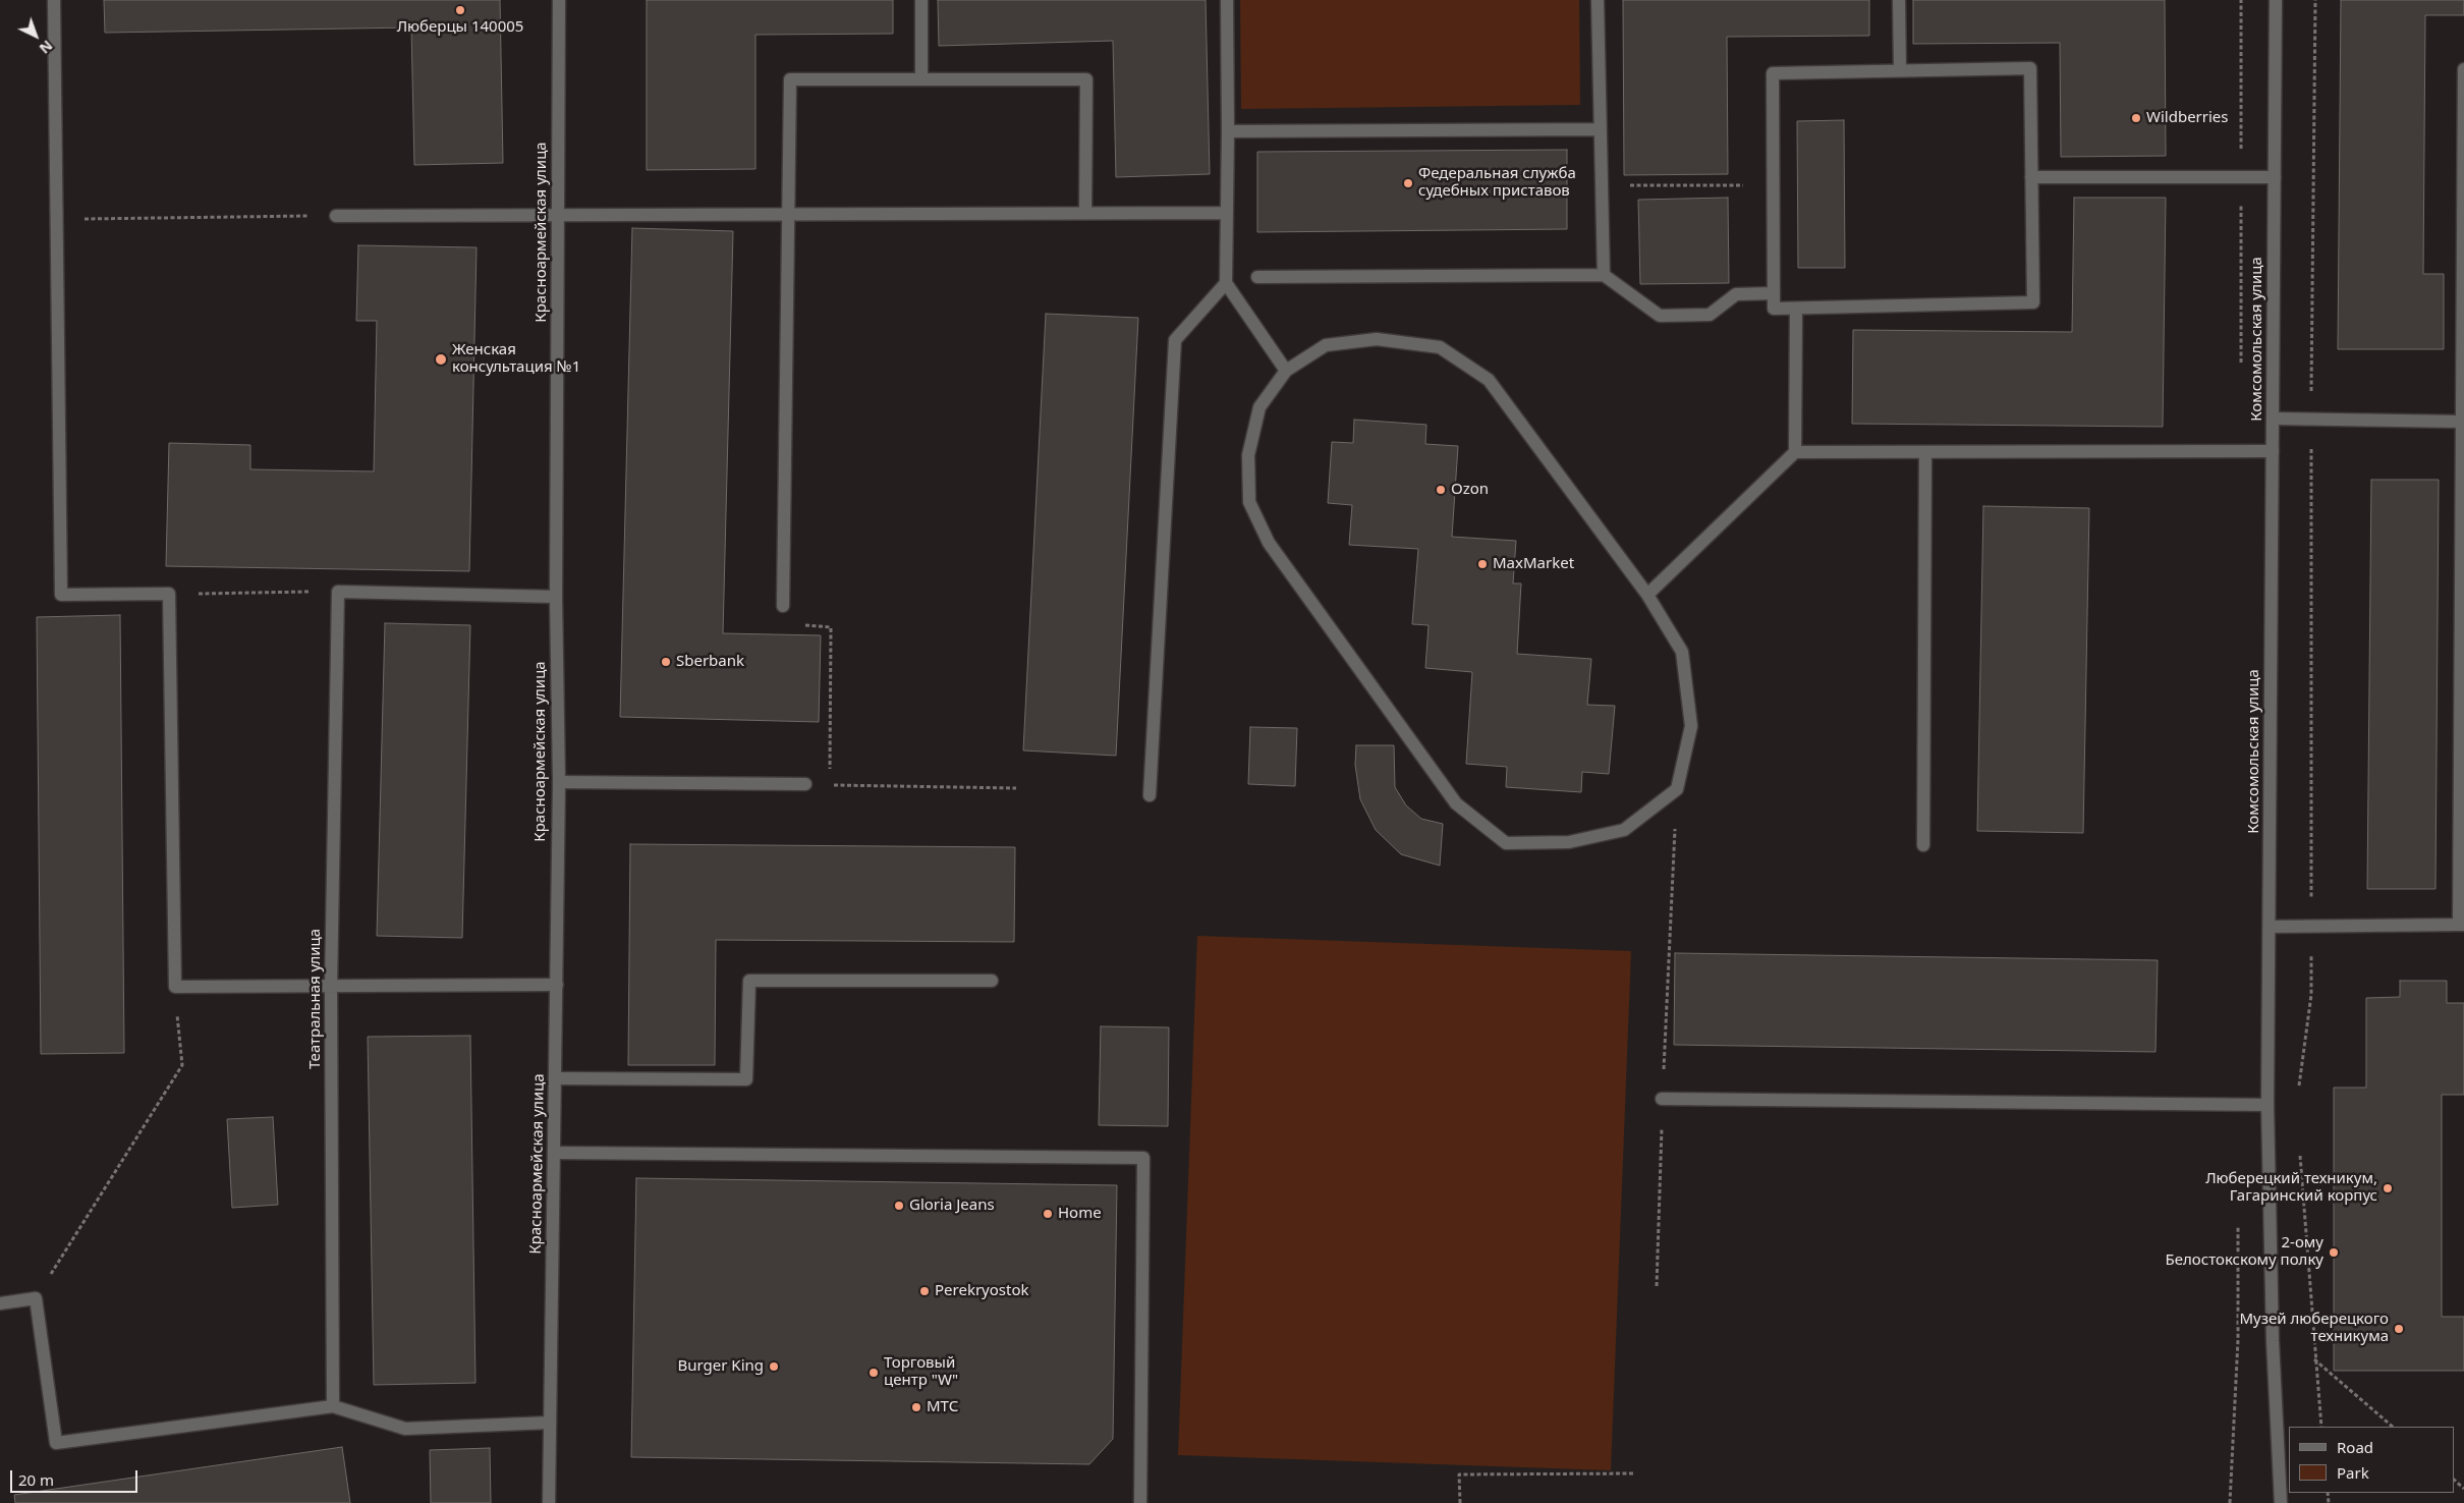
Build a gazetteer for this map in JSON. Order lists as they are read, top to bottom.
{
  "streets": {
    "street": ["Красноармейская улица", "Комсомольская улица", "Театральная улица"]
  },
  "places": [
    "Люберцы 140005",
    "Wildberries",
    "Федеральная служба судебных приставов",
    "Женская консультация №1",
    "Ozon",
    "MaxMarket",
    "Sberbank",
    "Люберецкий техникум, Гагаринский корпус",
    "Gloria Jeans",
    "Home",
    "2-ому Белостокскому полку",
    "Perekryostok",
    "Музей люберецкого техникума",
    "Burger King",
    "Торговый центр \"W\"",
    "МТС"
  ],
  "legend": ["Road", "Park"],
  "scale_bar": "20 m",
  "north": "bottom right"
}
